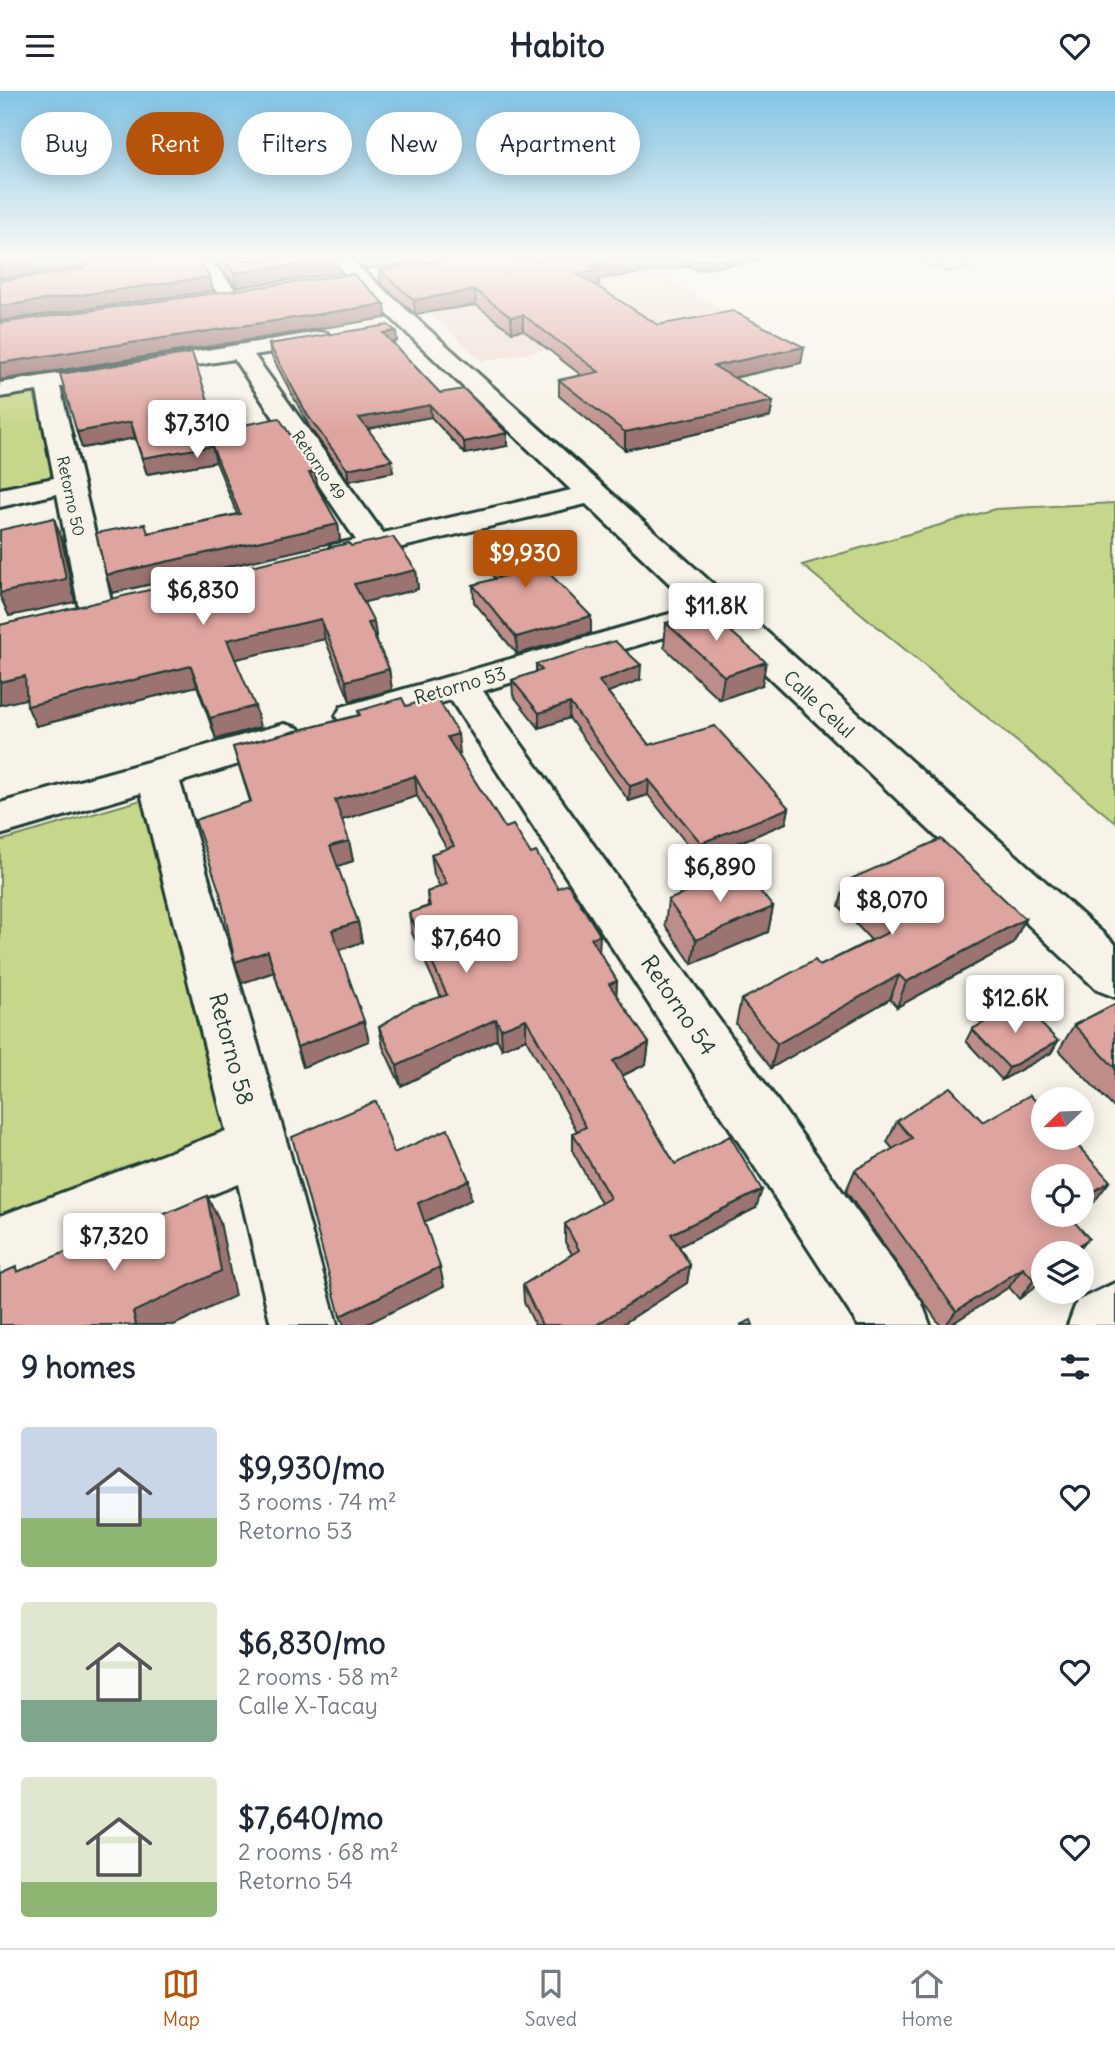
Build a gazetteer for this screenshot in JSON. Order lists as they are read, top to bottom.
{
  "streets": {
    "street": [
      "Retorno 49",
      "Retorno 50",
      "Retorno 53",
      "Calle Celul",
      "Retorno 54",
      "Retorno 58"
    ]
  },
  "crossings": [
    ["Retorno 53", "Calle Celul"],
    ["Retorno 53", "Retorno 54"],
    ["Retorno 53", "Retorno 58"]
  ],
  "north": "bottom left",
  "page": {
    "header": "Habito",
    "chip": [
      "Buy",
      "Rent",
      "Filters",
      "New",
      "Apartment"
    ],
    "price": [
      "$7,310",
      "$9,930",
      "$6,830",
      "$11.8K",
      "$6,890",
      "$8,070",
      "$7,640",
      "$12.6K",
      "$7,320"
    ],
    "heading": "9 homes",
    "list": [
      {
        "name": "$9,930/mo",
        "note": "3 rooms · 74 m² · Retorno 53"
      },
      {
        "name": "$6,830/mo",
        "note": "2 rooms · 58 m² · Calle X-Tacay"
      },
      {
        "name": "$7,640/mo",
        "note": "2 rooms · 68 m² · Retorno 54"
      }
    ],
    "tabs": ["Map", "Saved", "Home"]
  }
}
